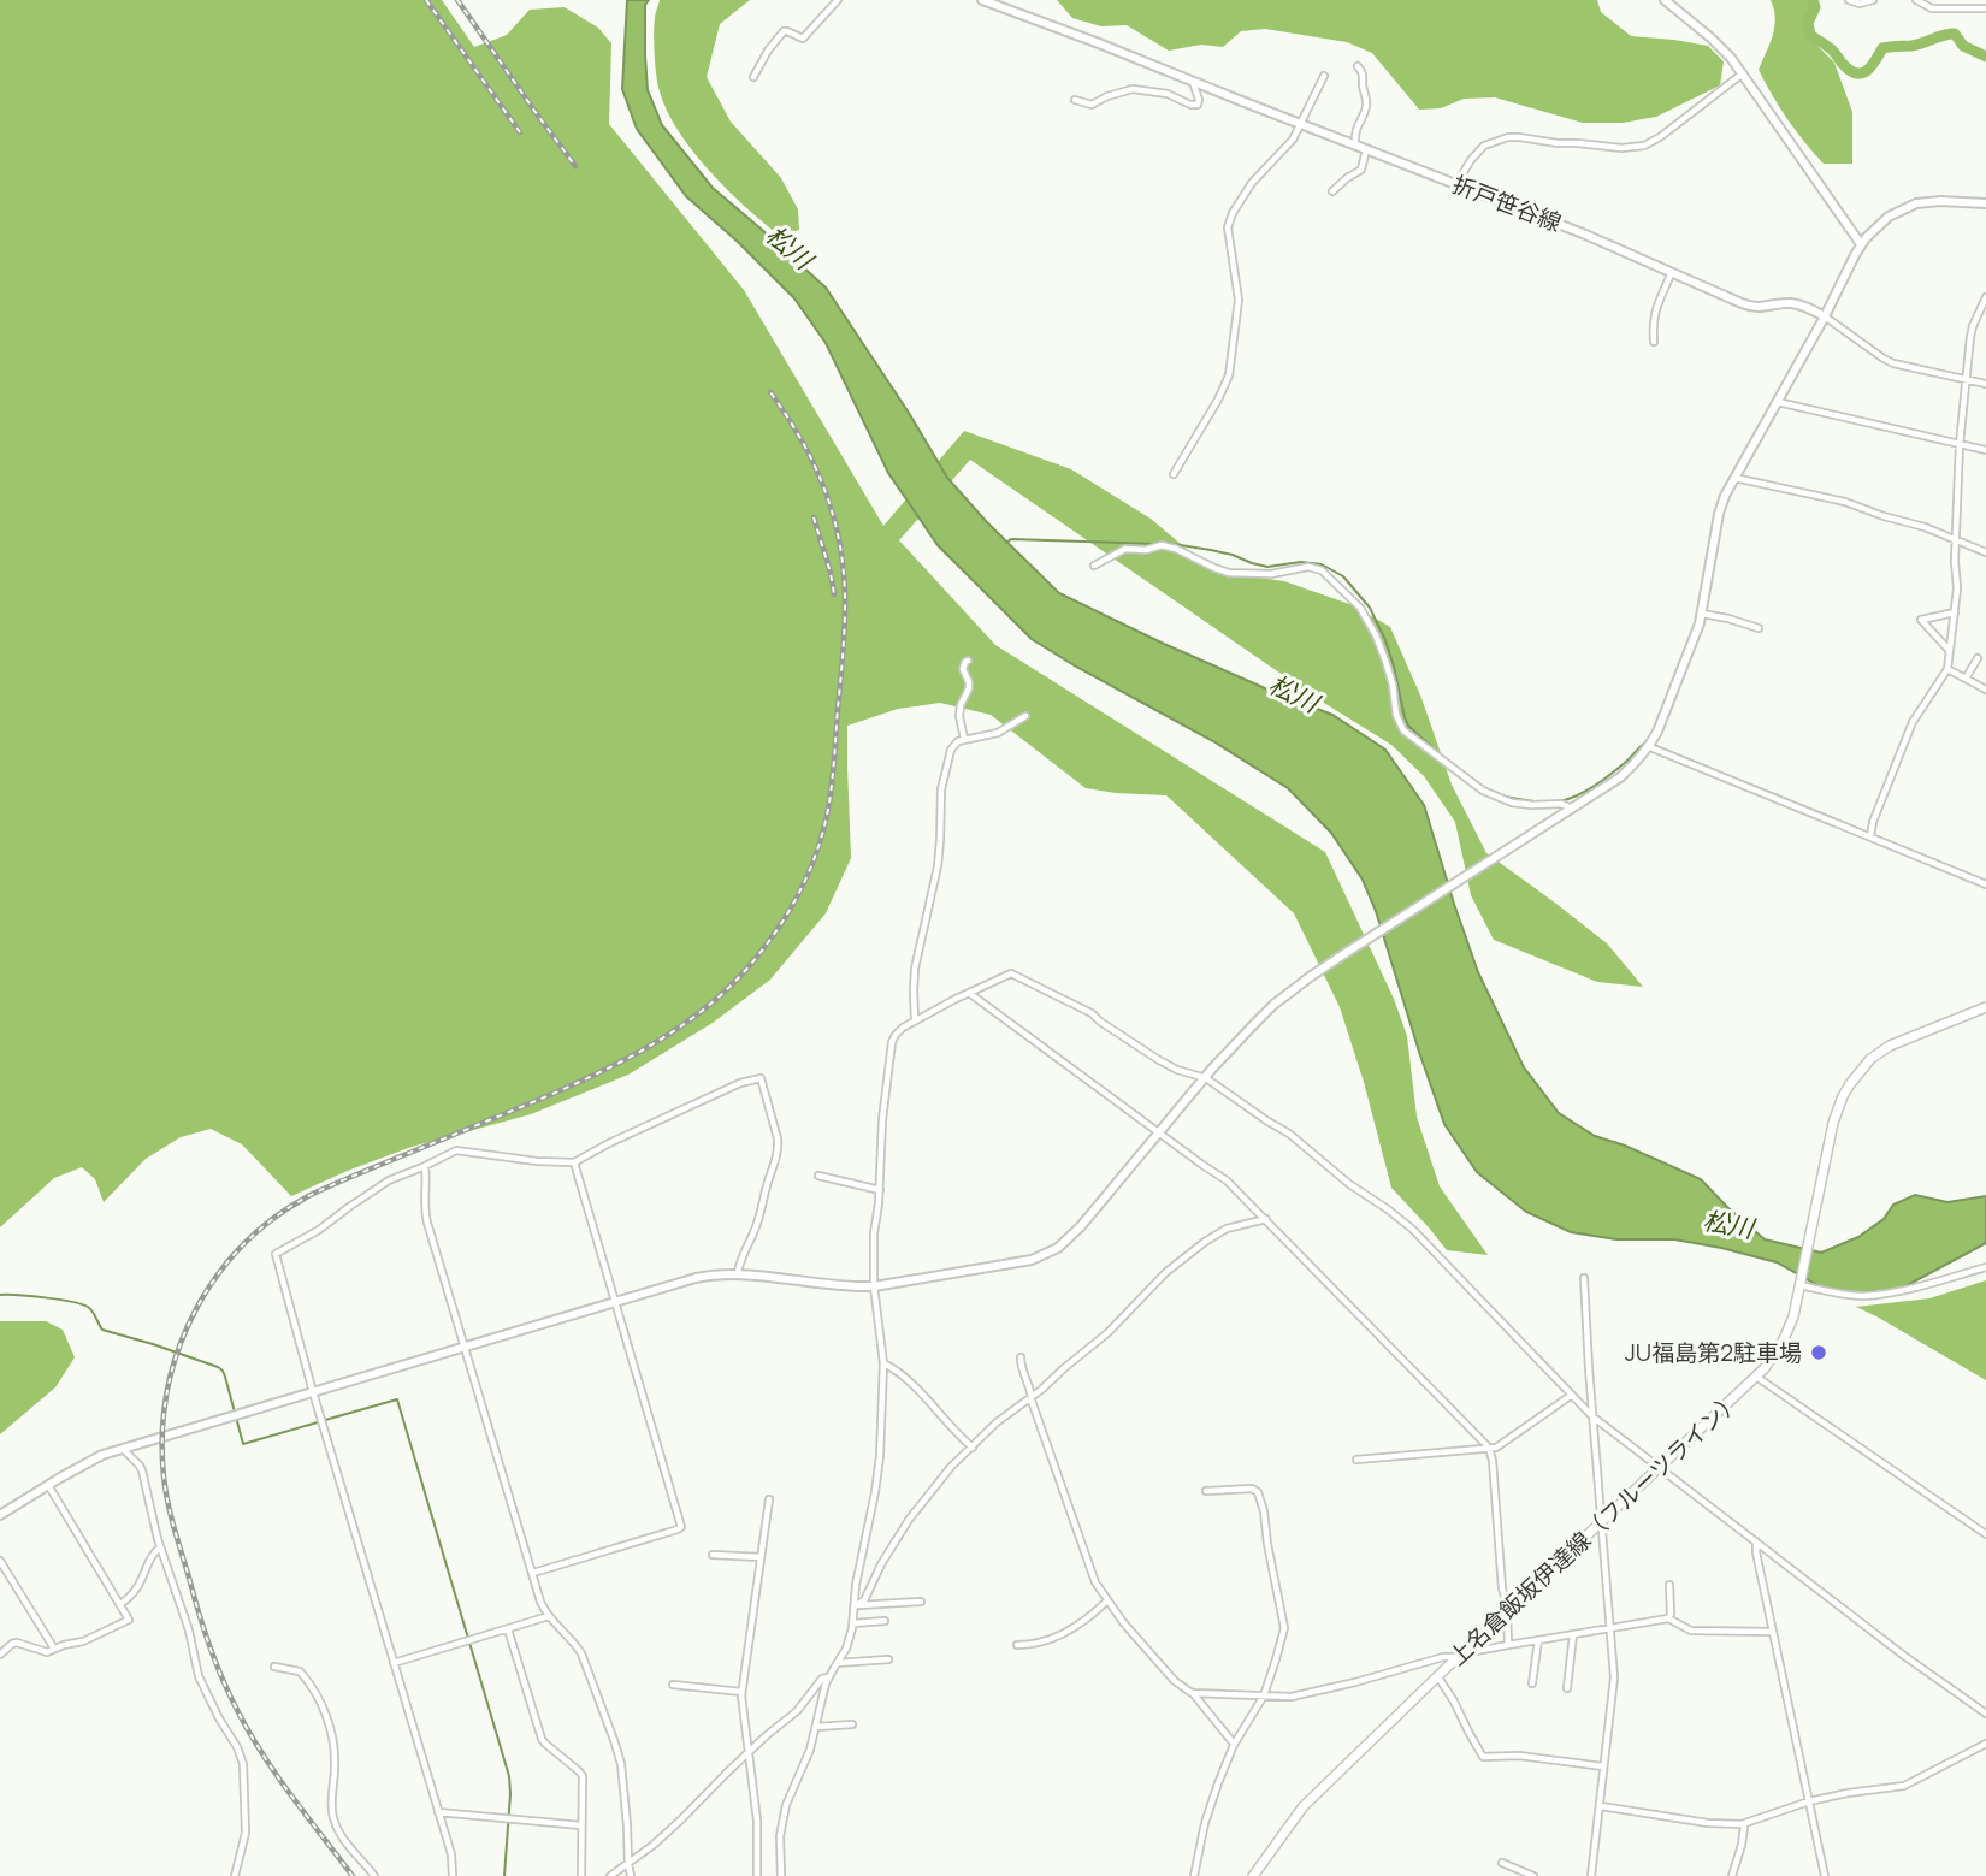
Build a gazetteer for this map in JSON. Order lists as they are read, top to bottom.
{
  "streets": {
    "main road": ["上名倉飯坂伊達線（フルーツライン）"],
    "street": ["折戸笹谷線"]
  },
  "water": ["松川"],
  "places": ["JU福島第2駐車場"]
}
